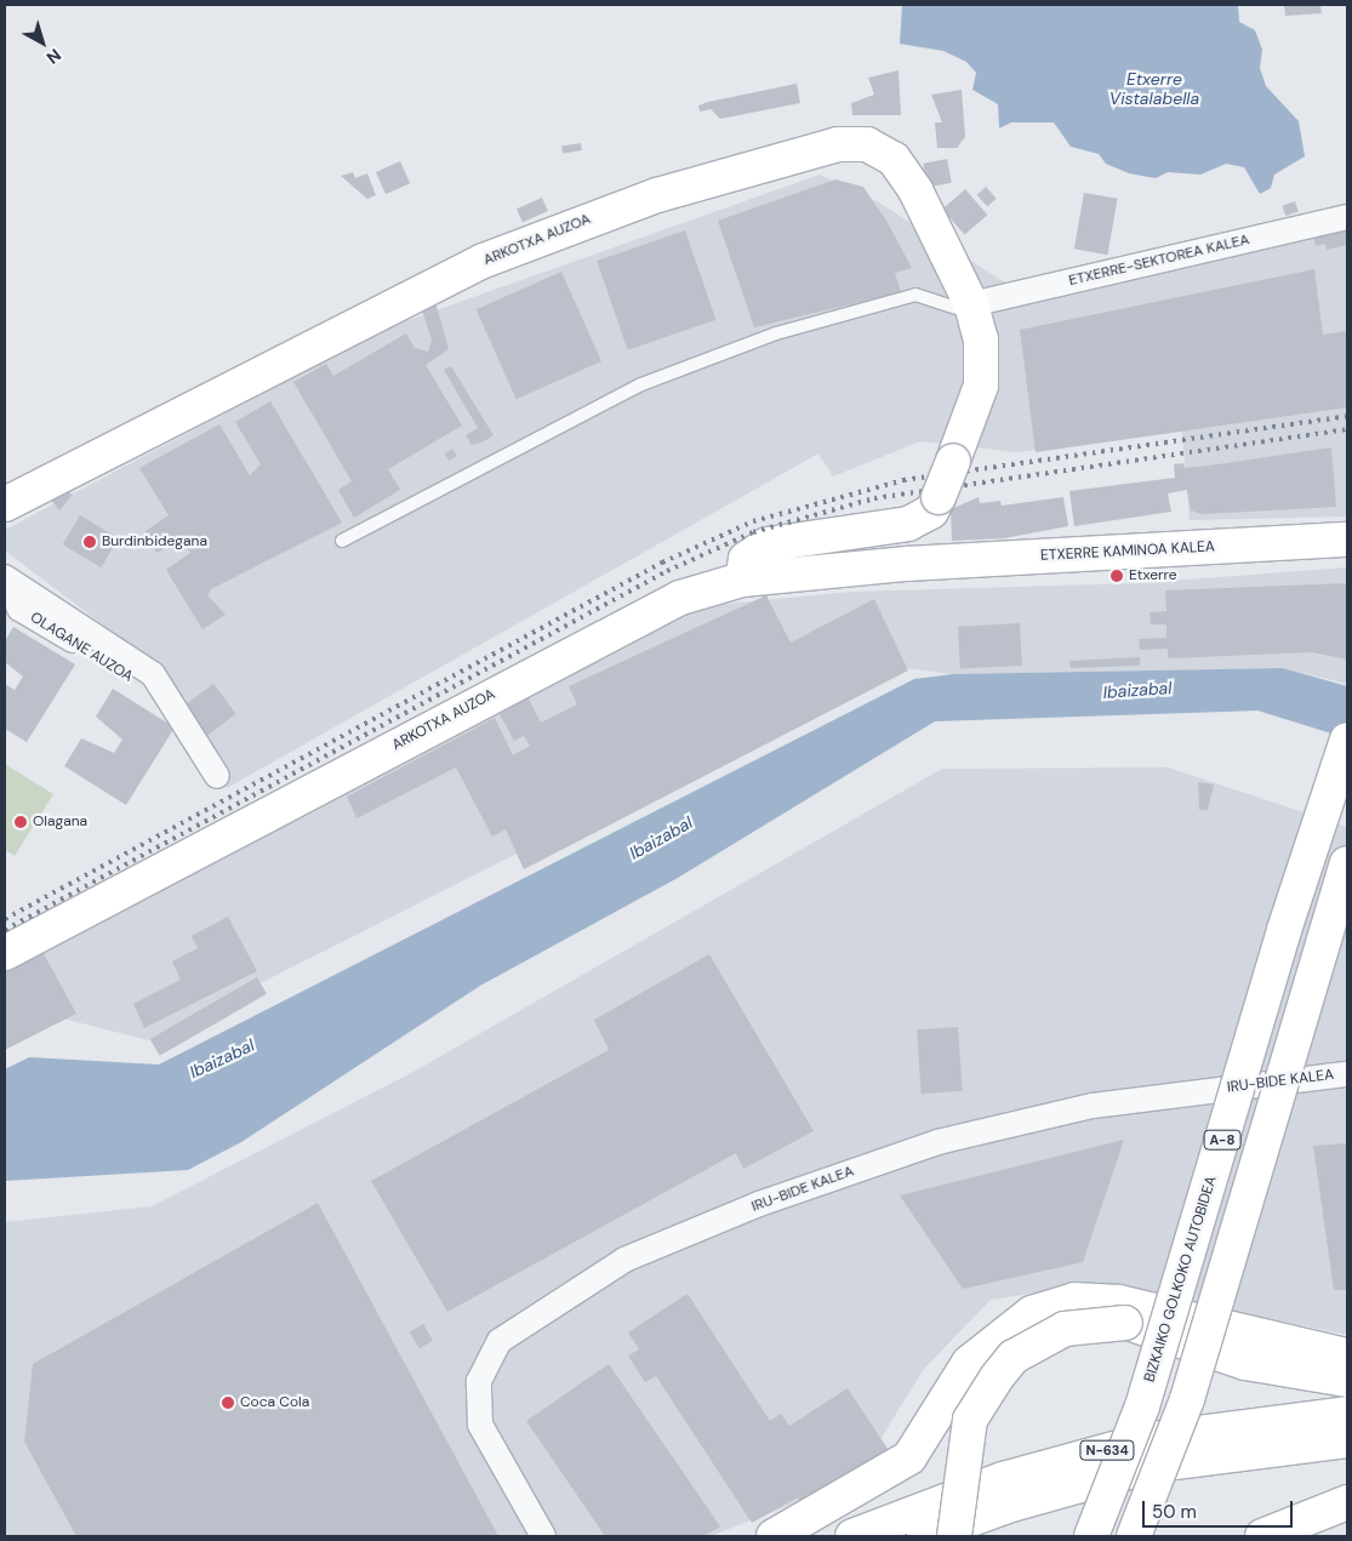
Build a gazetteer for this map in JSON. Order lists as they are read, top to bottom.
{
  "streets": {
    "main road": [
      "ARKOTXA AUZOA",
      "ETXERRE KAMINOA KALEA",
      "A-8",
      "BIZKAIKO GOLKOKO AUTOBIDEA",
      "N-634"
    ],
    "street": ["ETXERRE-SEKTOREA KALEA", "IRU-BIDE KALEA"]
  },
  "crossings": [
    ["ARKOTXA AUZOA", "ETXERRE-SEKTOREA KALEA"],
    ["ARKOTXA AUZOA", "ETXERRE KAMINOA KALEA"]
  ],
  "water": ["Etxerre Vistalabella", "Ibaizabal"],
  "places": [
    "Burdinbidegana",
    "Etxerre",
    "Olagana",
    "Coca Cola"
  ],
  "scale_bar": "50 m",
  "north": "bottom right"
}
